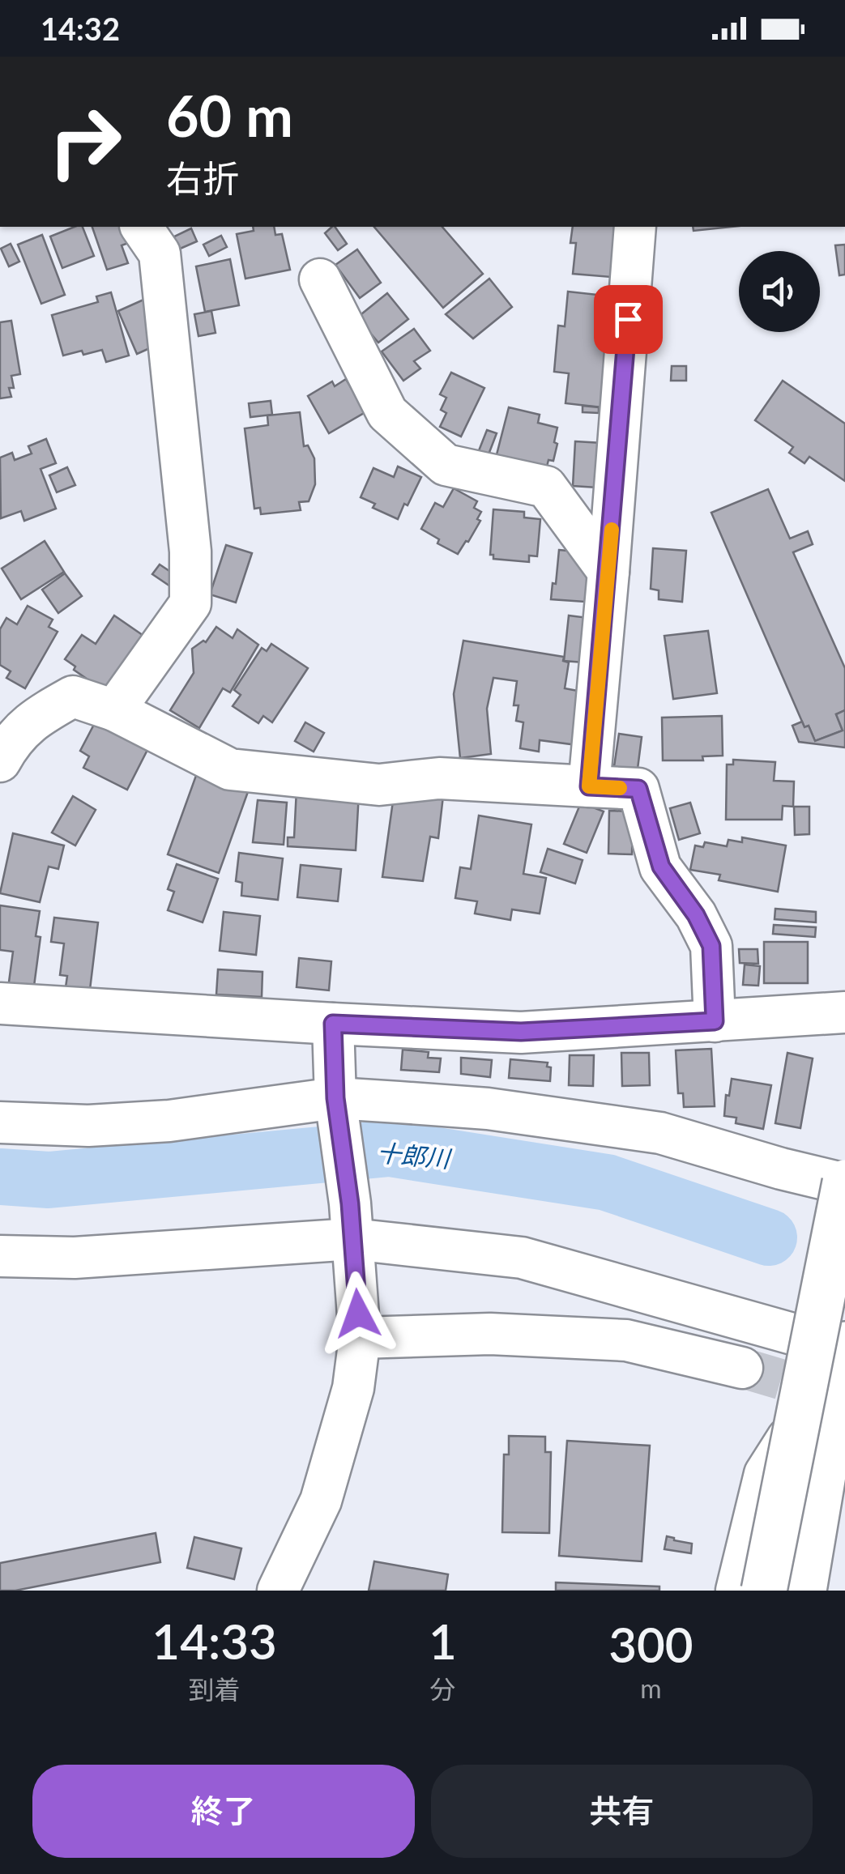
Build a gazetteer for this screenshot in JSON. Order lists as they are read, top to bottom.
{
  "water": ["十郎川"],
  "page": {
    "status": "14:32",
    "turn": ["60 m", "右折"],
    "eta": [
      "14:33",
      "到着",
      "1",
      "分",
      "300",
      "m"
    ],
    "buttons": ["終了", "共有"]
  }
}
